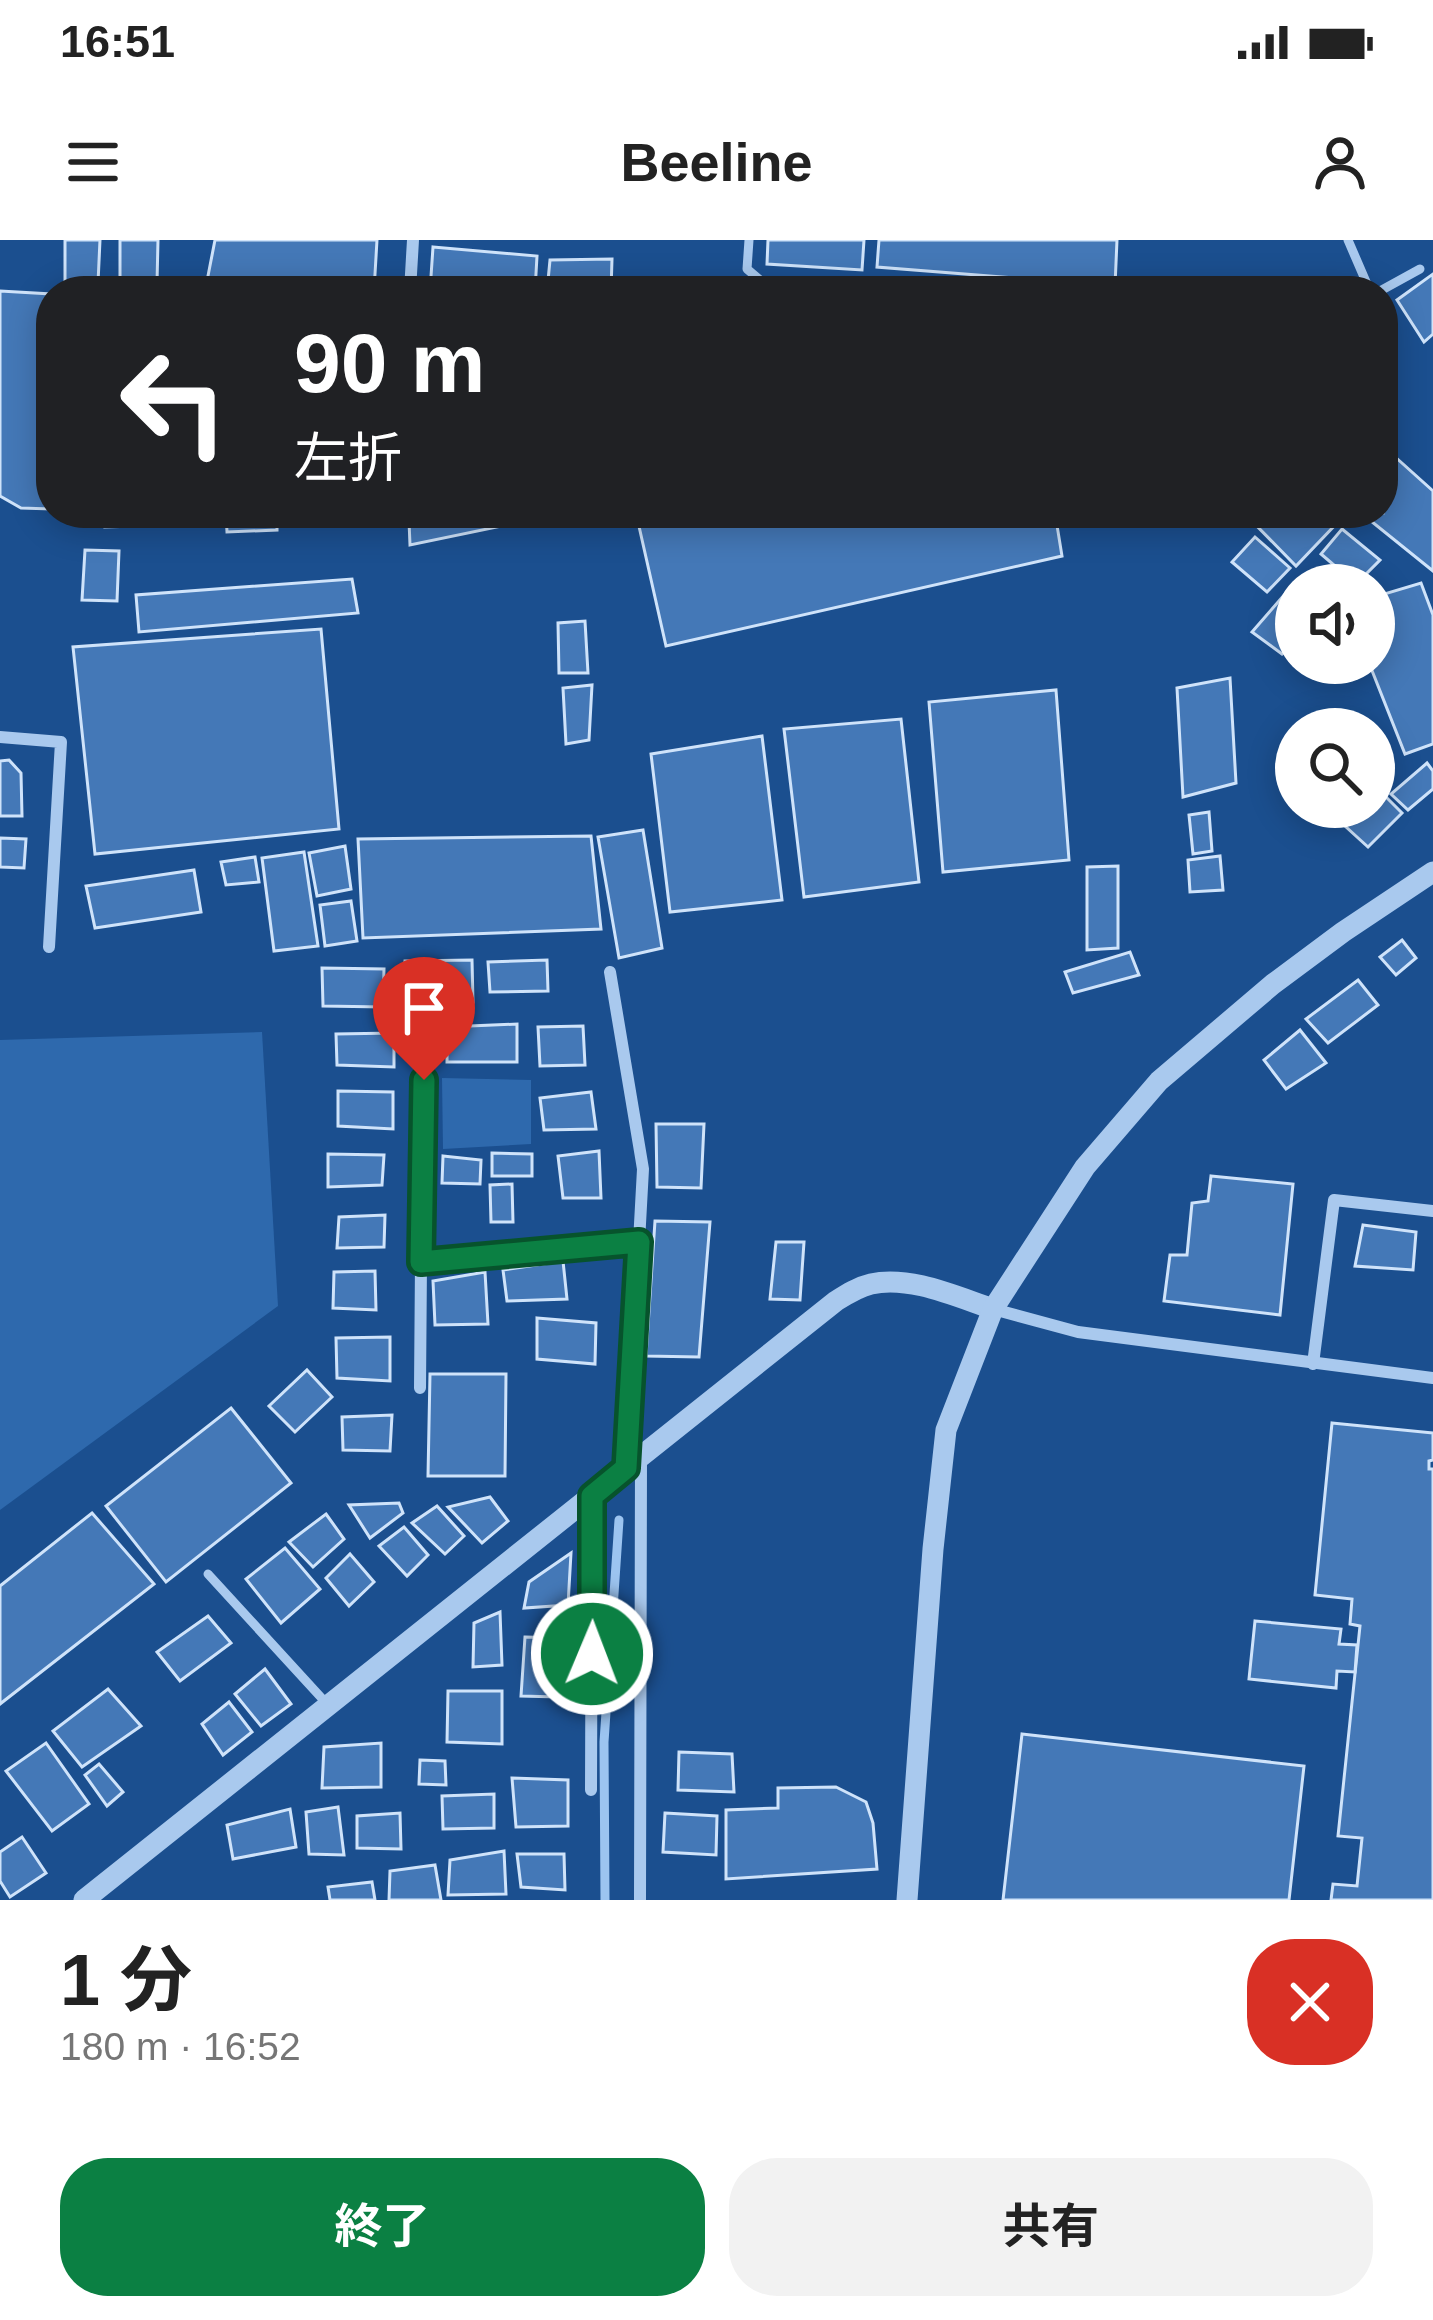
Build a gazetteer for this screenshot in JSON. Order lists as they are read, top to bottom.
{
  "page": {
    "status": "16:51",
    "header": "Beeline",
    "turn": ["90 m", "左折"],
    "heading": ["1 分", "180 m · 16:52"],
    "buttons": ["終了", "共有"]
  }
}
